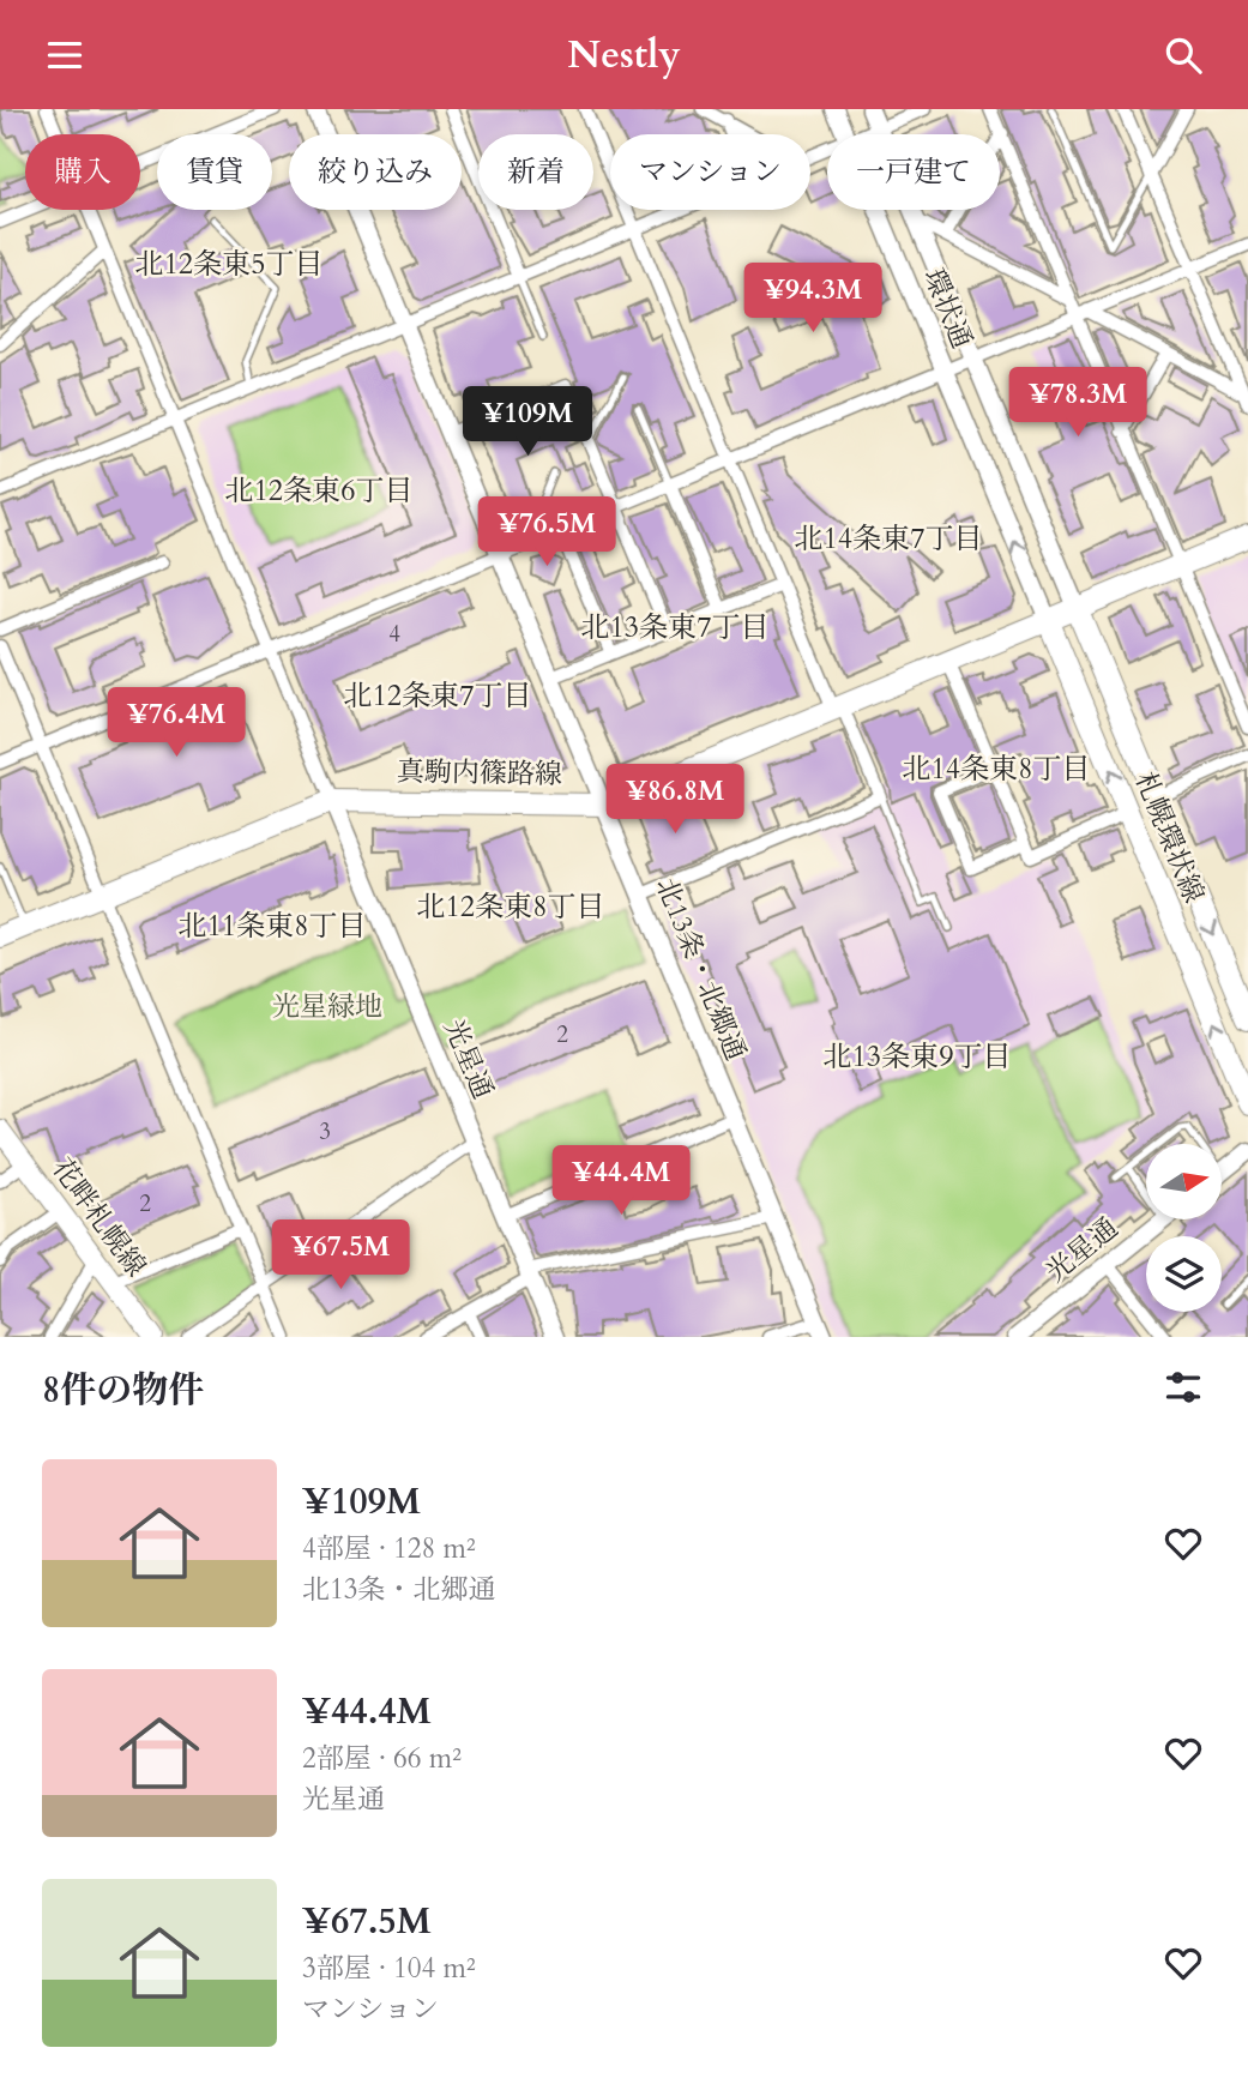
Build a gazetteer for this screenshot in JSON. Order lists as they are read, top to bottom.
{
  "streets": {
    "main road": ["真駒内篠路線", "札幌環状線", "花畔札幌線"],
    "street": ["環状通", "北13条・北郷通", "光星通"]
  },
  "crossings": [
    ["環状通", "真駒内篠路線"],
    ["環状通", "札幌環状線"],
    ["真駒内篠路線", "札幌環状線"],
    ["真駒内篠路線", "北13条・北郷通"],
    ["真駒内篠路線", "光星通"]
  ],
  "districts": [
    "北12条東5丁目",
    "北12条東6丁目",
    "北14条東7丁目",
    "北13条東7丁目",
    "北12条東7丁目",
    "北14条東8丁目",
    "北12条東8丁目",
    "北11条東8丁目",
    "北13条東9丁目"
  ],
  "parks": ["光星緑地"],
  "house_numbers": [
    "4",
    "2",
    "3",
    "2"
  ],
  "north": "right",
  "page": {
    "header": "Nestly",
    "chip": [
      "購入",
      "賃貸",
      "絞り込み",
      "新着",
      "マンション",
      "一戸建て"
    ],
    "price": [
      "¥94.3M",
      "¥78.3M",
      "¥109M",
      "¥76.5M",
      "¥76.4M",
      "¥86.8M",
      "¥44.4M",
      "¥67.5M"
    ],
    "heading": "8件の物件",
    "list": [
      {
        "name": "¥109M",
        "note": "4部屋 · 128 m² · 北13条・北郷通"
      },
      {
        "name": "¥44.4M",
        "note": "2部屋 · 66 m² · 光星通"
      },
      {
        "name": "¥67.5M",
        "note": "3部屋 · 104 m² · マンション"
      }
    ]
  }
}
